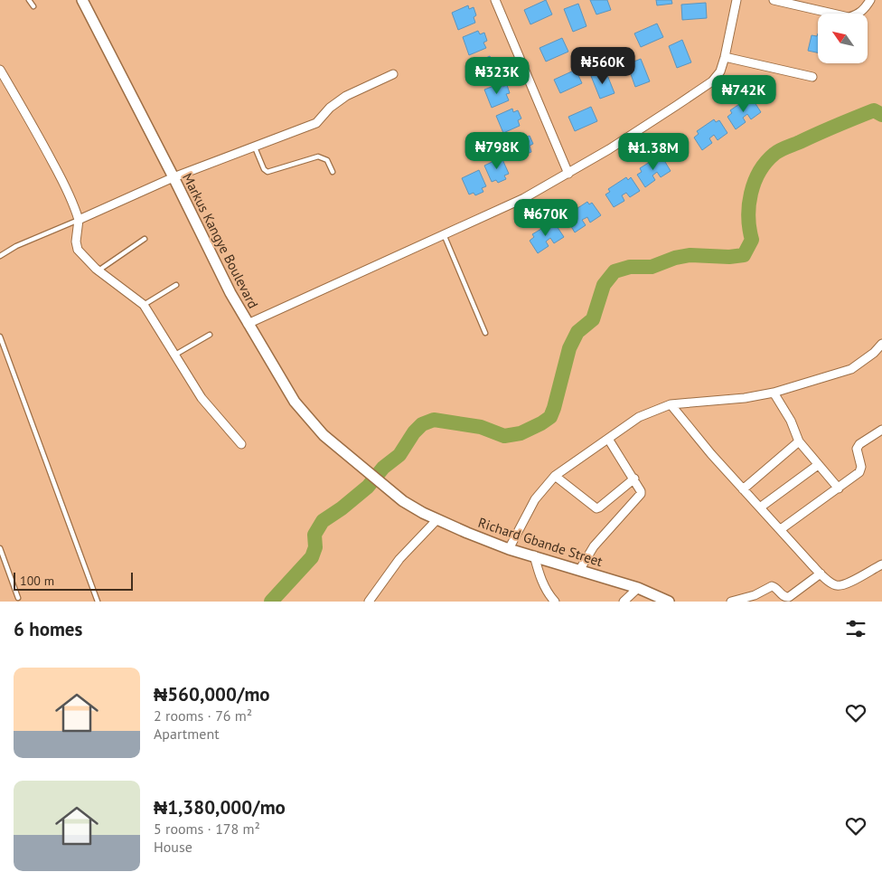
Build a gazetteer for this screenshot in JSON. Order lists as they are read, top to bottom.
{
  "streets": {
    "street": ["Markus Kangye Boulevard", "Richard Gbande Street"]
  },
  "crossings": [
    ["Markus Kangye Boulevard", "Richard Gbande Street"]
  ],
  "scale_bar": "100 m",
  "north": "top left",
  "page": {
    "price": [
      "₦560K",
      "₦323K",
      "₦742K",
      "₦798K",
      "₦1.38M",
      "₦670K"
    ],
    "scale": "100 m",
    "heading": "6 homes",
    "list": [
      {
        "name": "₦560,000/mo",
        "note": "2 rooms · 76 m² · Apartment"
      },
      {
        "name": "₦1,380,000/mo",
        "note": "5 rooms · 178 m² · House"
      }
    ]
  }
}
